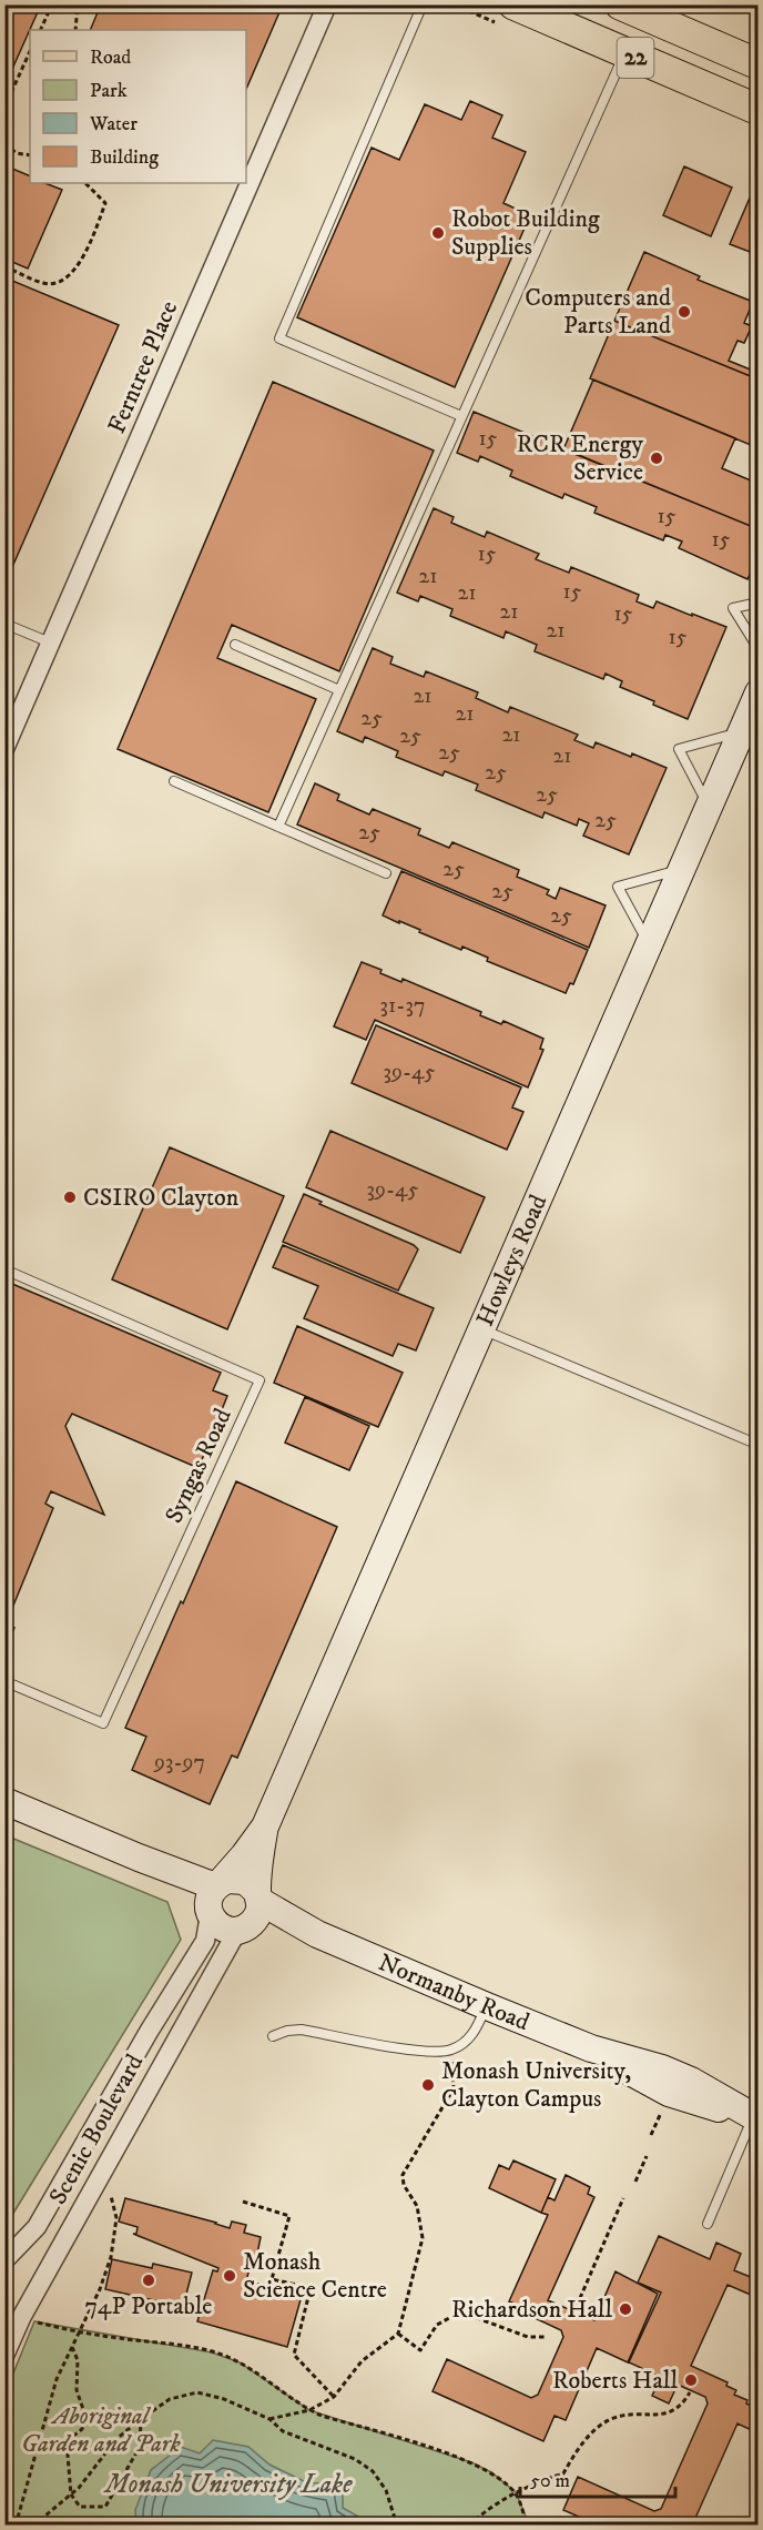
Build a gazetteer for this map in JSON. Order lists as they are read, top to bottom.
{
  "streets": {
    "main road": ["22"],
    "street": [
      "Ferntree Place",
      "Howleys Road",
      "Normanby Road",
      "Scenic Boulevard"
    ],
    "lane": ["Syngas Road"]
  },
  "crossings": [
    ["Howleys Road", "Normanby Road"],
    ["Howleys Road", "Scenic Boulevard"],
    ["Normanby Road", "Scenic Boulevard"]
  ],
  "water": ["Monash University Lake"],
  "parks": ["Aboriginal Garden and Park"],
  "places": [
    "Robot Building Supplies",
    "Computers and Parts Land",
    "RCR Energy Service",
    "CSIRO Clayton",
    "Monash University, Clayton Campus",
    "Monash Science Centre",
    "74P Portable",
    "Richardson Hall",
    "Roberts Hall"
  ],
  "house_numbers": [
    "15",
    "15",
    "15",
    "15",
    "21",
    "15",
    "21",
    "21",
    "15",
    "21",
    "15",
    "21",
    "21",
    "25",
    "21",
    "25",
    "25",
    "21",
    "25",
    "25",
    "25",
    "25",
    "25",
    "25",
    "25",
    "31-37",
    "39-45",
    "39-45",
    "93-97"
  ],
  "legend": [
    "Road",
    "Park",
    "Water",
    "Building"
  ],
  "scale_bar": "50 m"
}
